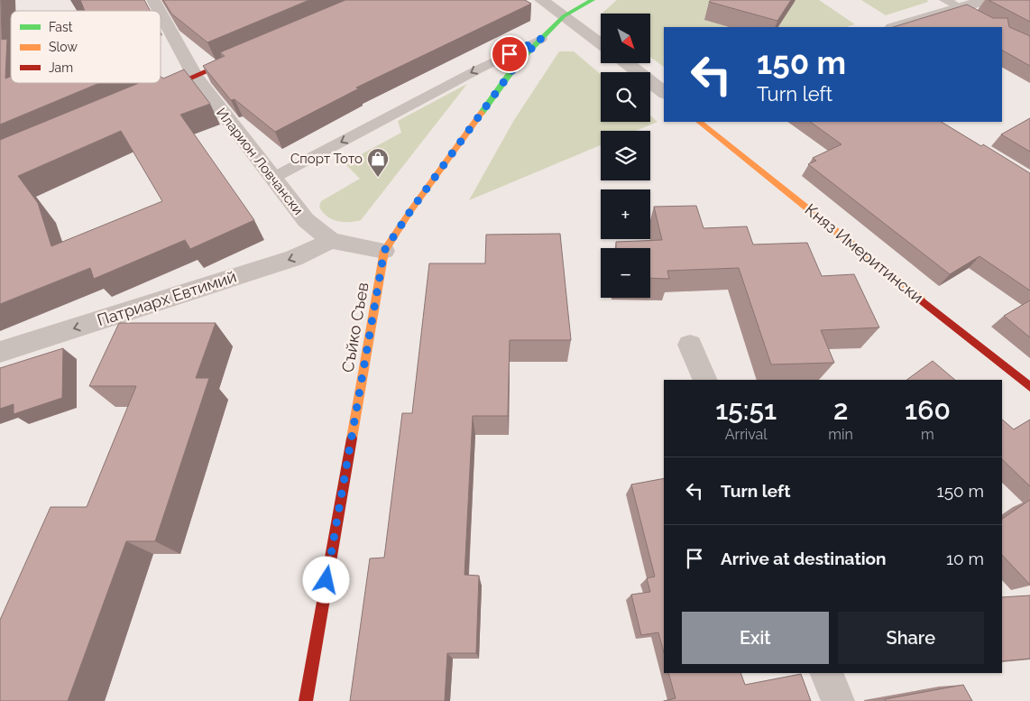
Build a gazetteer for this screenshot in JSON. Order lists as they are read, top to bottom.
{
  "streets": {
    "street": [
      "Иларион Ловчански",
      "Княз Имеритински",
      "Патриарх Евтимий",
      "Съйко Съев"
    ]
  },
  "crossings": [
    ["Иларион Ловчански", "Патриарх Евтимий"]
  ],
  "one_way": ["Патриарх Евтимий"],
  "places": {
    "shop": ["Спорт Тото"]
  },
  "legend": ["Fast", "Slow", "Jam"],
  "north": "bottom right",
  "page": {
    "map_buttons": ["+", "−"],
    "turn": ["150 m", "Turn left"],
    "eta": [
      "15:51",
      "Arrival",
      "2",
      "min",
      "160",
      "m"
    ],
    "list": [
      {
        "name": "Turn left",
        "value": "150 m"
      },
      {
        "name": "Arrive at destination",
        "value": "10 m"
      }
    ],
    "buttons": ["Exit", "Share"]
  }
}
